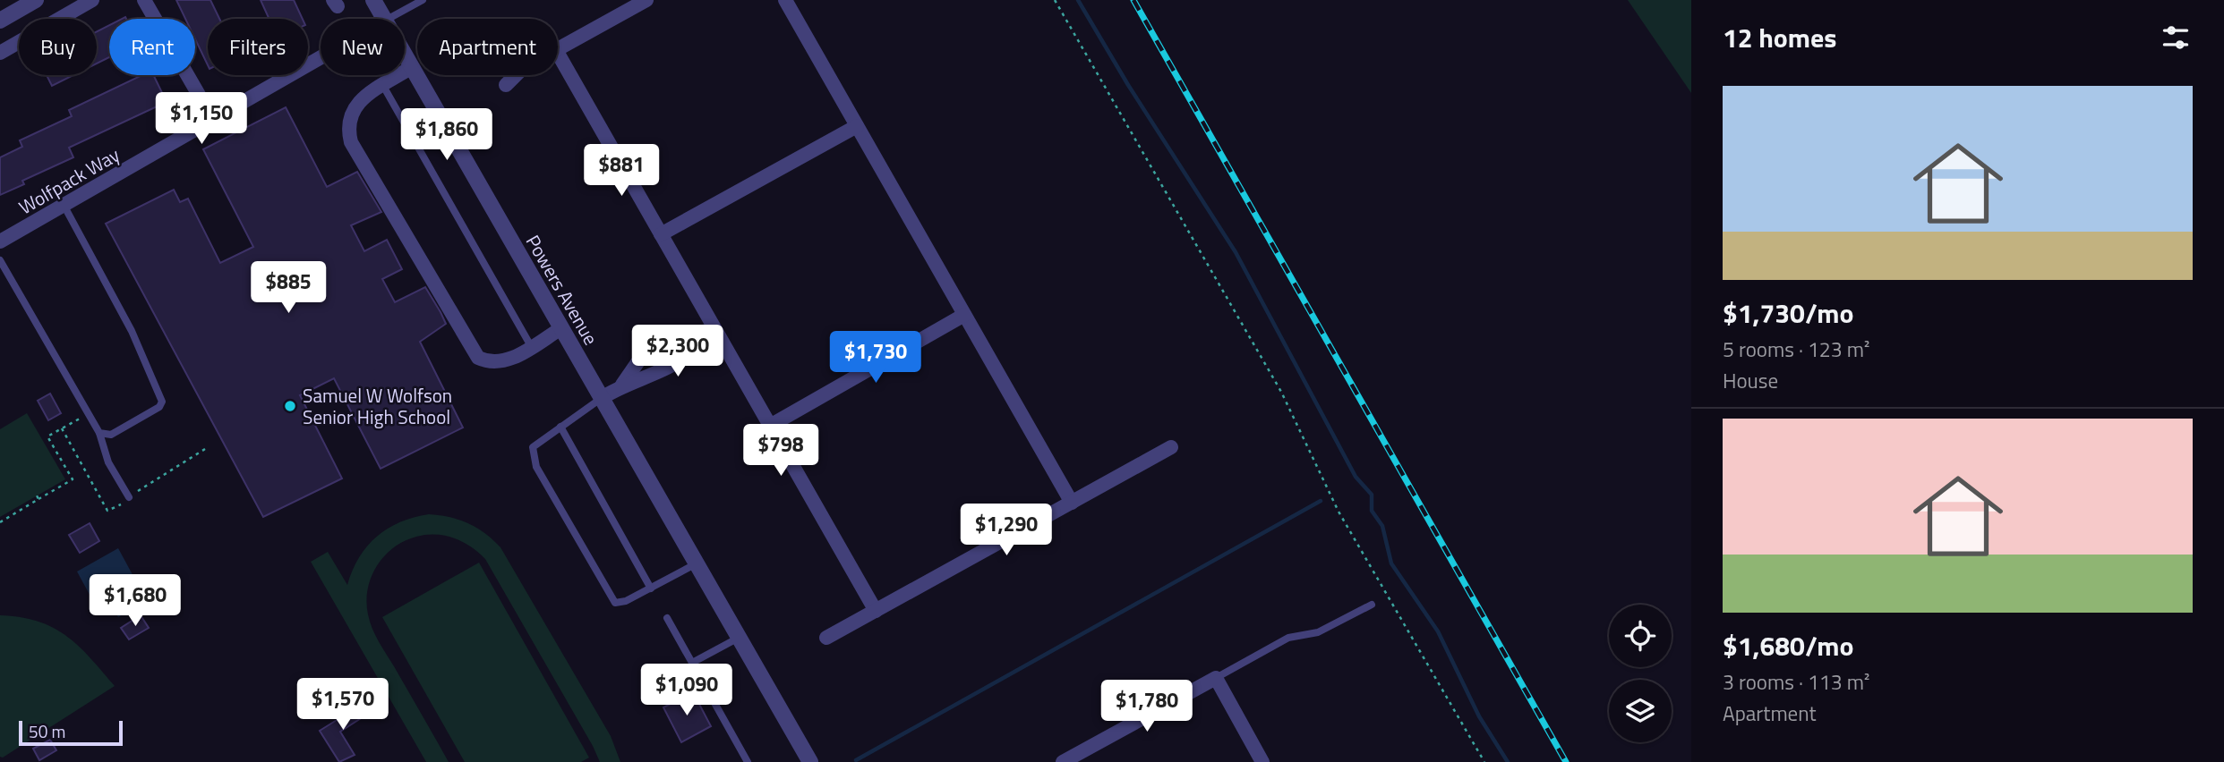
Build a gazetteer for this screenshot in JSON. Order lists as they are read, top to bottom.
{
  "streets": {
    "street": ["Wolfpack Way", "Powers Avenue"]
  },
  "places": ["Samuel W Wolfson Senior High School"],
  "scale_bar": "50 m",
  "page": {
    "heading": "12 homes",
    "chip": [
      "Buy",
      "Rent",
      "Filters",
      "New",
      "Apartment"
    ],
    "list": [
      {
        "name": "$1,730/mo",
        "note": "5 rooms · 123 m² · House"
      },
      {
        "name": "$1,680/mo",
        "note": "3 rooms · 113 m² · Apartment"
      }
    ],
    "price": [
      "$1,150",
      "$1,860",
      "$881",
      "$885",
      "$2,300",
      "$1,730",
      "$798",
      "$1,290",
      "$1,680",
      "$1,090",
      "$1,570",
      "$1,780"
    ],
    "scale": "50 m"
  }
}
